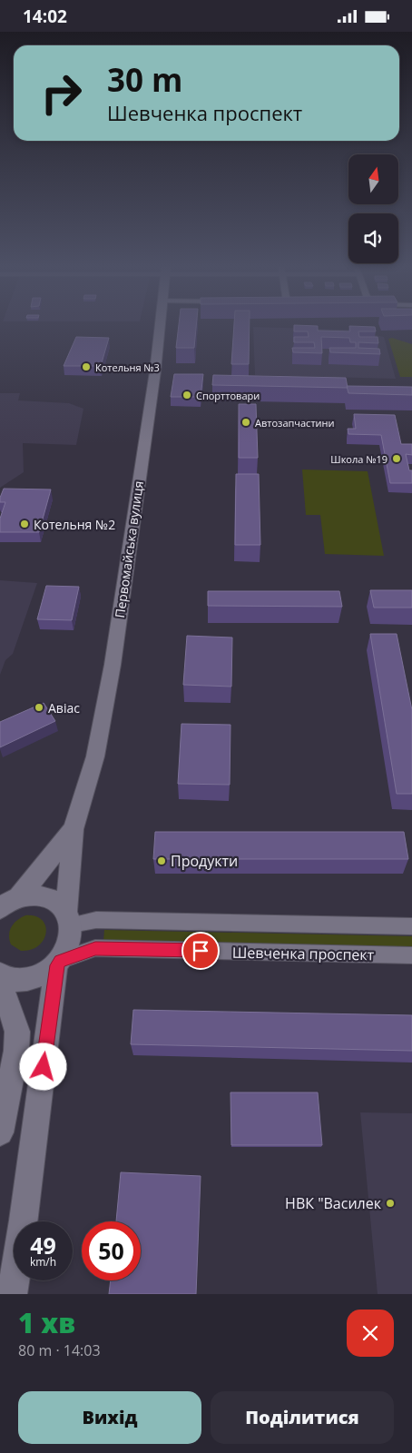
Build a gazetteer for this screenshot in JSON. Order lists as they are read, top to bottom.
{
  "streets": {
    "main road": ["Первомайська вулиця"],
    "street": ["Шевченка проспект"]
  },
  "crossings": [
    ["Первомайська вулиця", "Шевченка проспект"]
  ],
  "places": [
    "Котельня №3",
    "Спорттовари",
    "Автозапчастини",
    "Школа №19",
    "Котельня №2",
    "Авіас",
    "Продукти",
    "НВК \"Василек"
  ],
  "north": "top",
  "page": {
    "status": "14:02",
    "turn": ["30 m", "Шевченка проспект"],
    "speed": "49 km/h",
    "limit": "50",
    "heading": ["1 хв", "80 m · 14:03"],
    "buttons": ["Вихід", "Поділитися"]
  }
}
